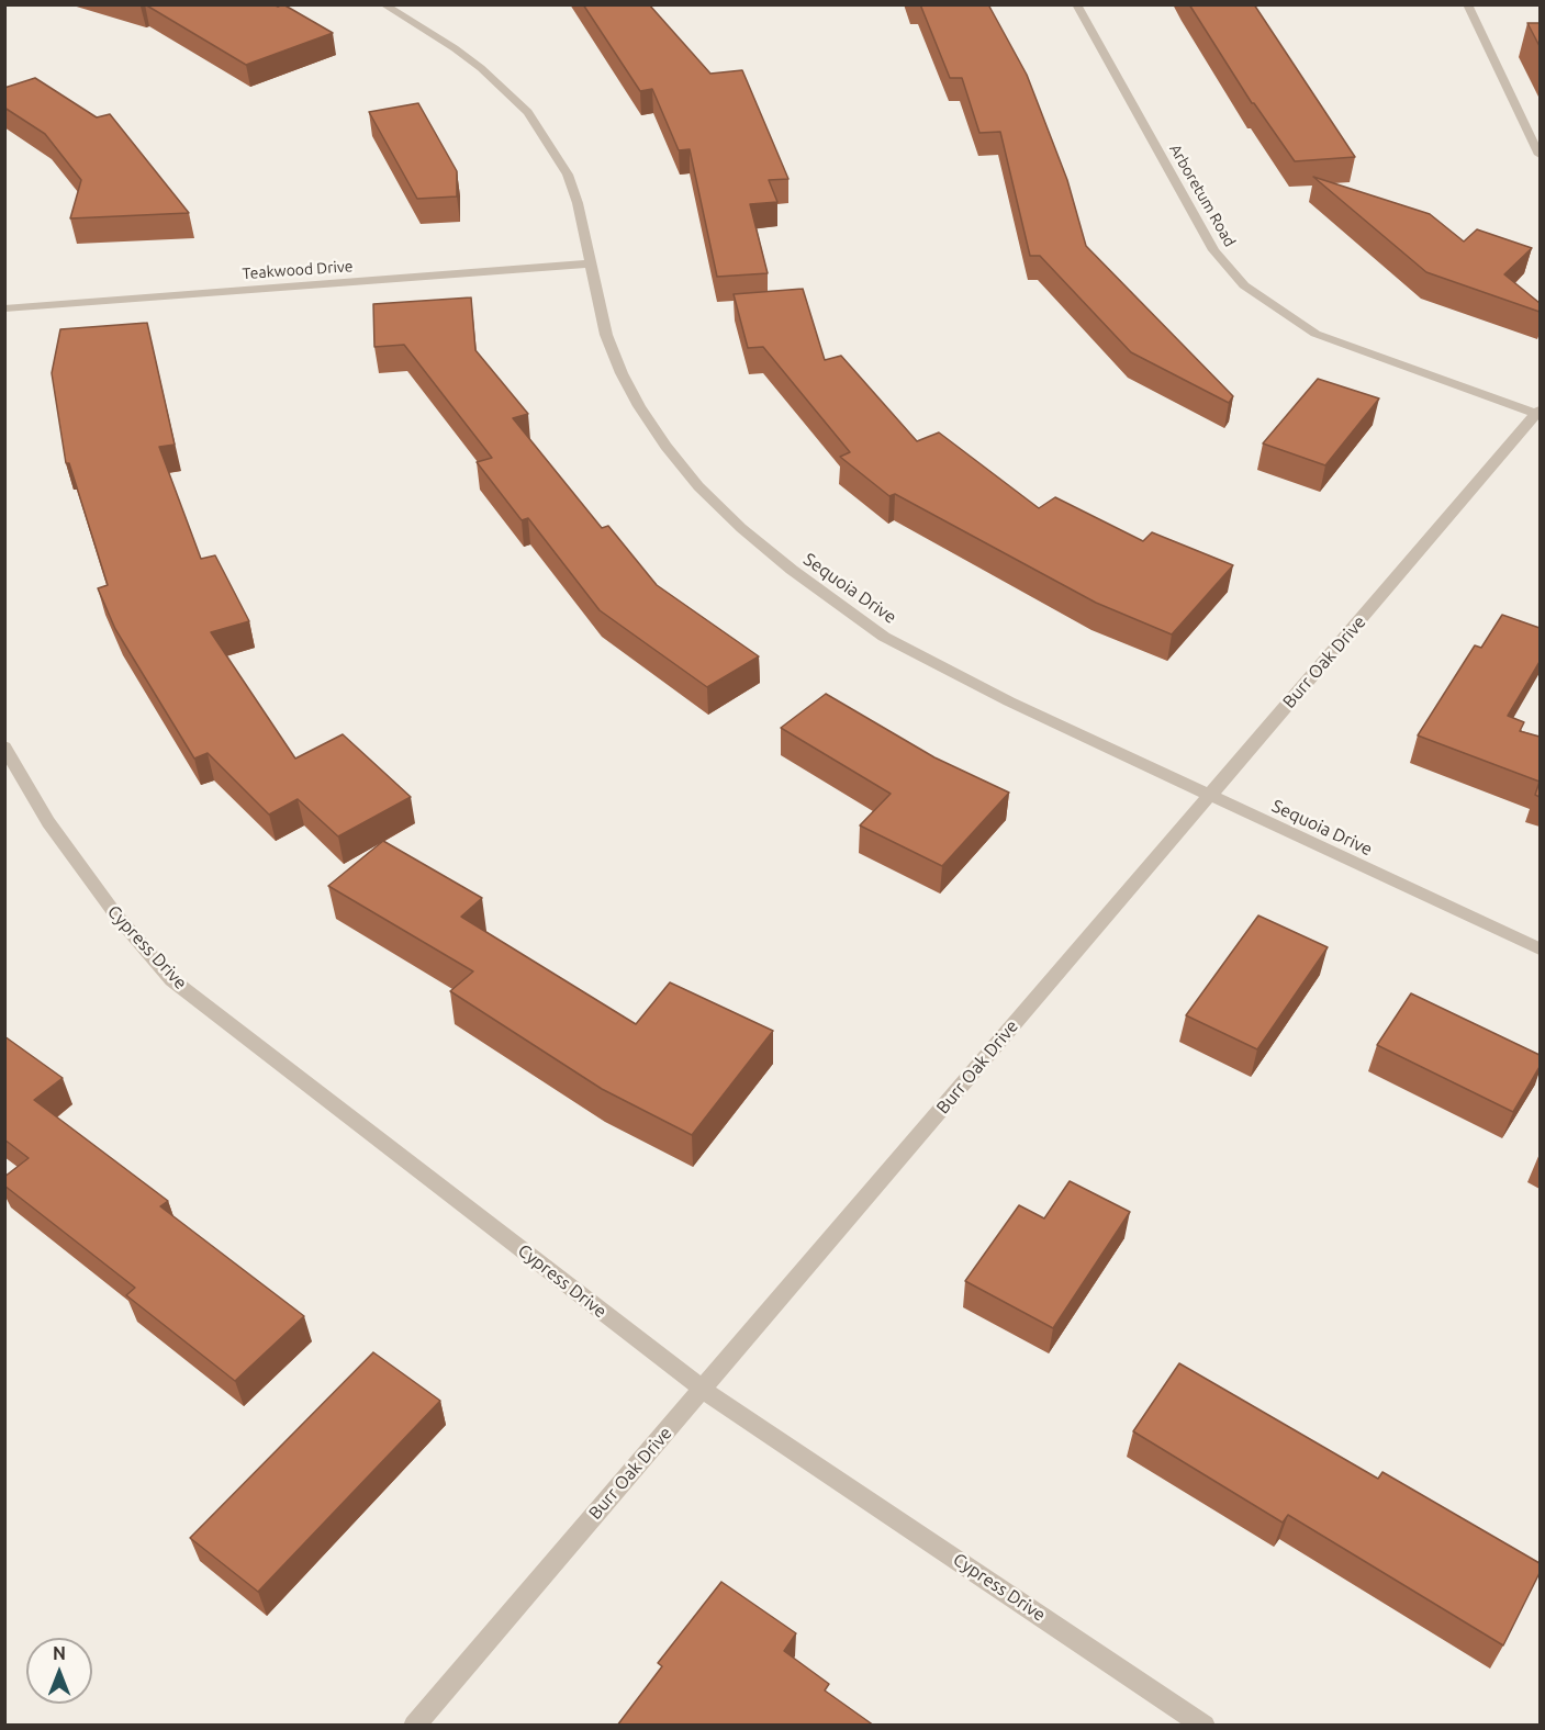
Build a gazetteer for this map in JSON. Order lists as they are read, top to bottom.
{
  "streets": {
    "street": [
      "Arboretum Road",
      "Teakwood Drive",
      "Sequoia Drive",
      "Burr Oak Drive",
      "Cypress Drive"
    ]
  },
  "crossings": [
    ["Arboretum Road", "Burr Oak Drive"],
    ["Teakwood Drive", "Sequoia Drive"],
    ["Sequoia Drive", "Burr Oak Drive"],
    ["Burr Oak Drive", "Cypress Drive"]
  ],
  "north": "top"
}
